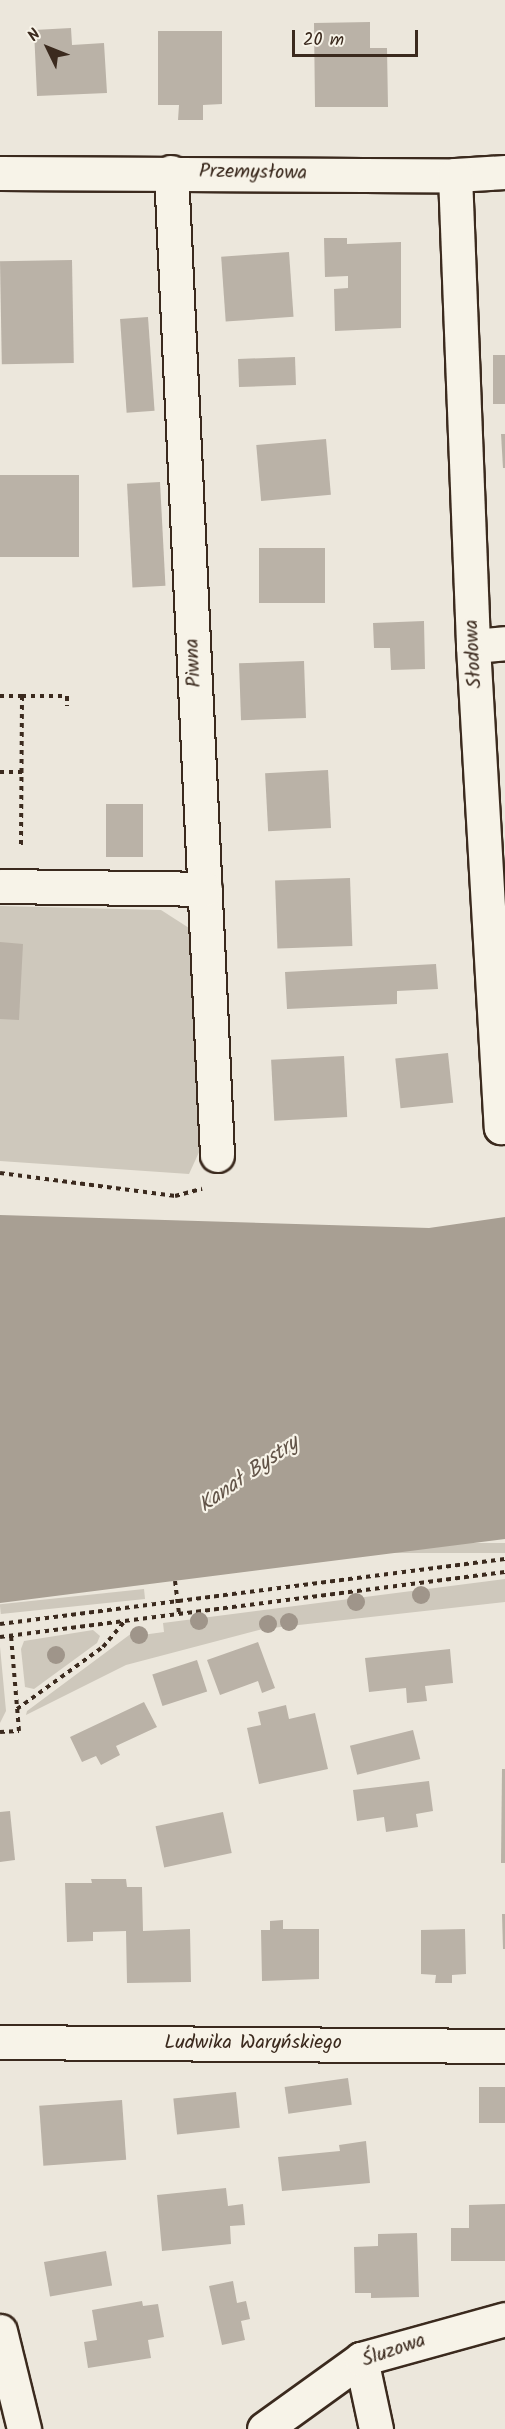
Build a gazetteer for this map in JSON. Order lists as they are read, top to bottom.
{
  "streets": {
    "street": [
      "Przemysłowa",
      "Słodowa",
      "Piwna",
      "Ludwika Waryńskiego",
      "Śluzowa"
    ]
  },
  "crossings": [
    ["Przemysłowa", "Słodowa"],
    ["Przemysłowa", "Piwna"]
  ],
  "water": ["Kanał Bystry"],
  "scale_bar": "20 m",
  "north": "top left"
}
